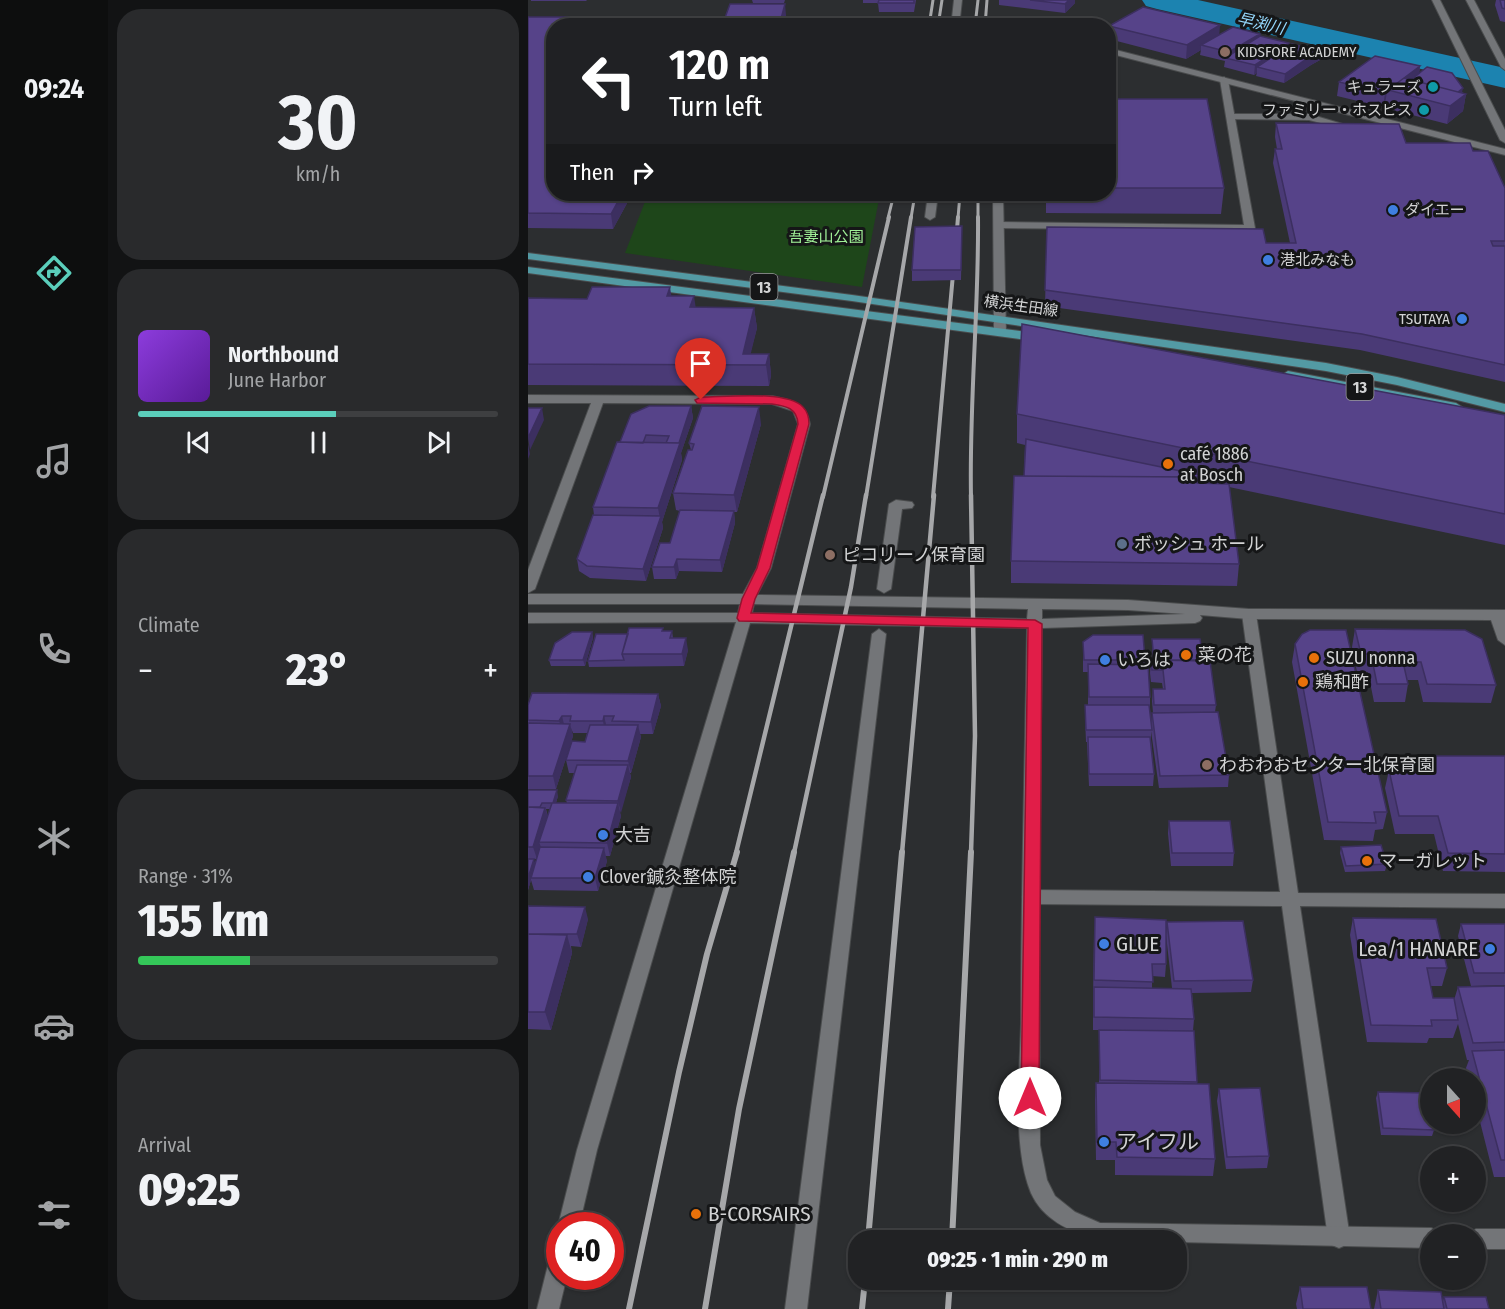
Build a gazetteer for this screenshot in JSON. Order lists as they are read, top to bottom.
{
  "streets": {
    "main road": ["13", "横浜生田線"]
  },
  "water": ["早渕川"],
  "parks": ["吾妻山公園"],
  "places": [
    "KIDSFORE ACADEMY",
    "キュラーズ",
    "ファミリー・ホスピス",
    "ダイエー",
    "港北みなも",
    "TSUTAYA",
    "café 1886 at Bosch",
    "ボッシュ ホール",
    "ピコリーノ保育園",
    "菜の花",
    "SUZU nonna",
    "いろは",
    "鶏和酢",
    "わおわおセンター北保育園",
    "大吉",
    "マーガレット",
    "Clover鍼灸整体院",
    "GLUE",
    "Lea/1 HANARE",
    "アイフル",
    "B-CORSAIRS"
  ],
  "north": "bottom",
  "page": {
    "tabs": "09:24",
    "tile": [
      ["30", "km/h"],
      "Climate",
      ["Range · 31%", "155 km"],
      ["Arrival", "09:25"]
    ],
    "turn": ["120 m", "Turn left"],
    "then": "Then",
    "song": ["Northbound", "June Harbor"],
    "heat": ["−", "23°", "+"],
    "map_buttons": ["+", "−"],
    "limit": "40",
    "trip": "09:25 · 1 min · 290 m"
  }
}
